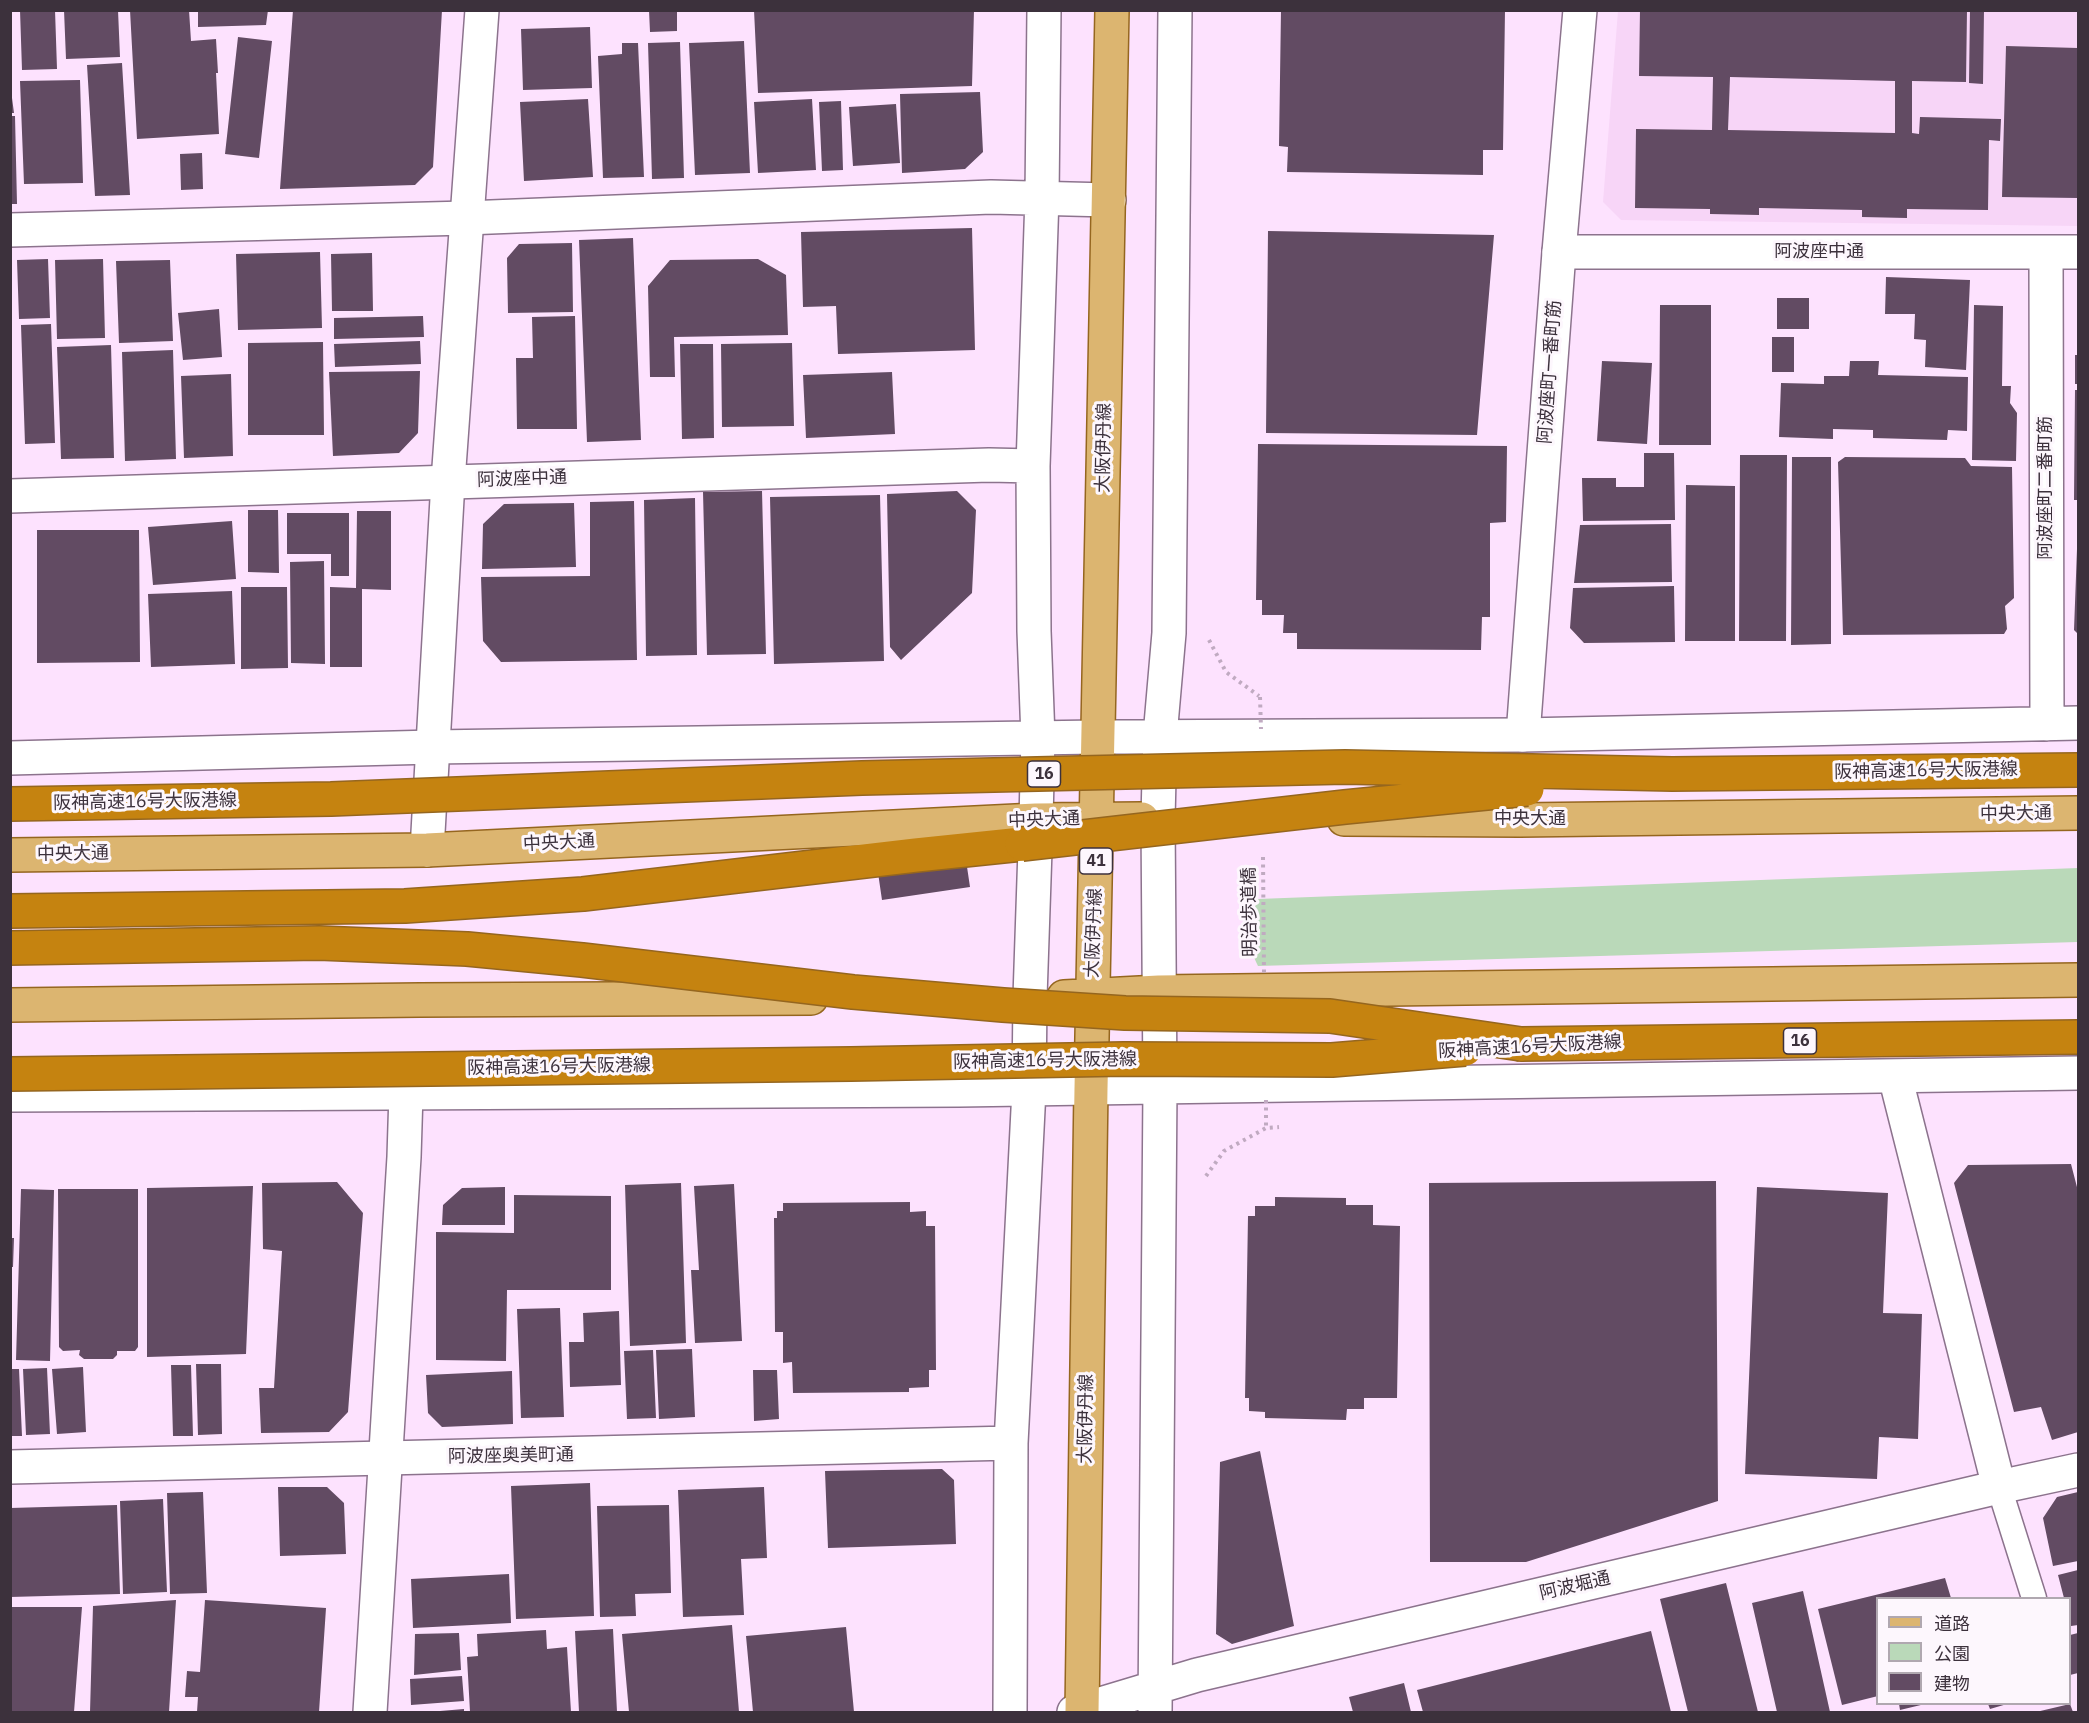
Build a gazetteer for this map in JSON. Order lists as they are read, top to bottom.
{
  "streets": {
    "highway": ["阪神高速16号大阪港線", "16"],
    "main road": ["大阪伊丹線", "中央大通", "41"],
    "street": [
      "阿波座中通",
      "阿波座町一番町筋",
      "阿波座町二番町筋",
      "阿波座奥美町通",
      "阿波堀通"
    ],
    "path": ["明治歩道橋"]
  },
  "crossings": [
    ["阿波座中通", "阿波座町一番町筋"],
    ["阿波座中通", "阿波座町二番町筋"],
    ["大阪伊丹線", "中央大通"],
    ["大阪伊丹線", "阿波堀通"]
  ],
  "legend": ["道路", "公園", "建物"]
}
